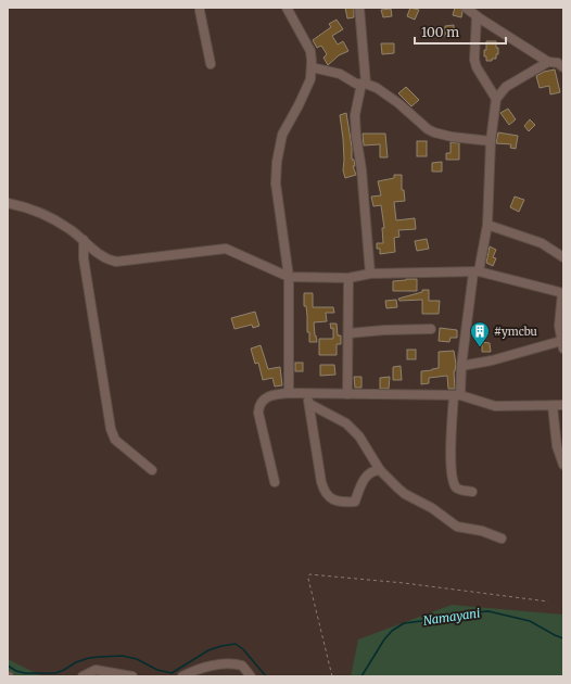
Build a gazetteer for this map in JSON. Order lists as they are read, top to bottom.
{
  "water": ["Namayani"],
  "places": {
    "building": ["#ymcbu"]
  },
  "scale_bar": "100 m"
}
